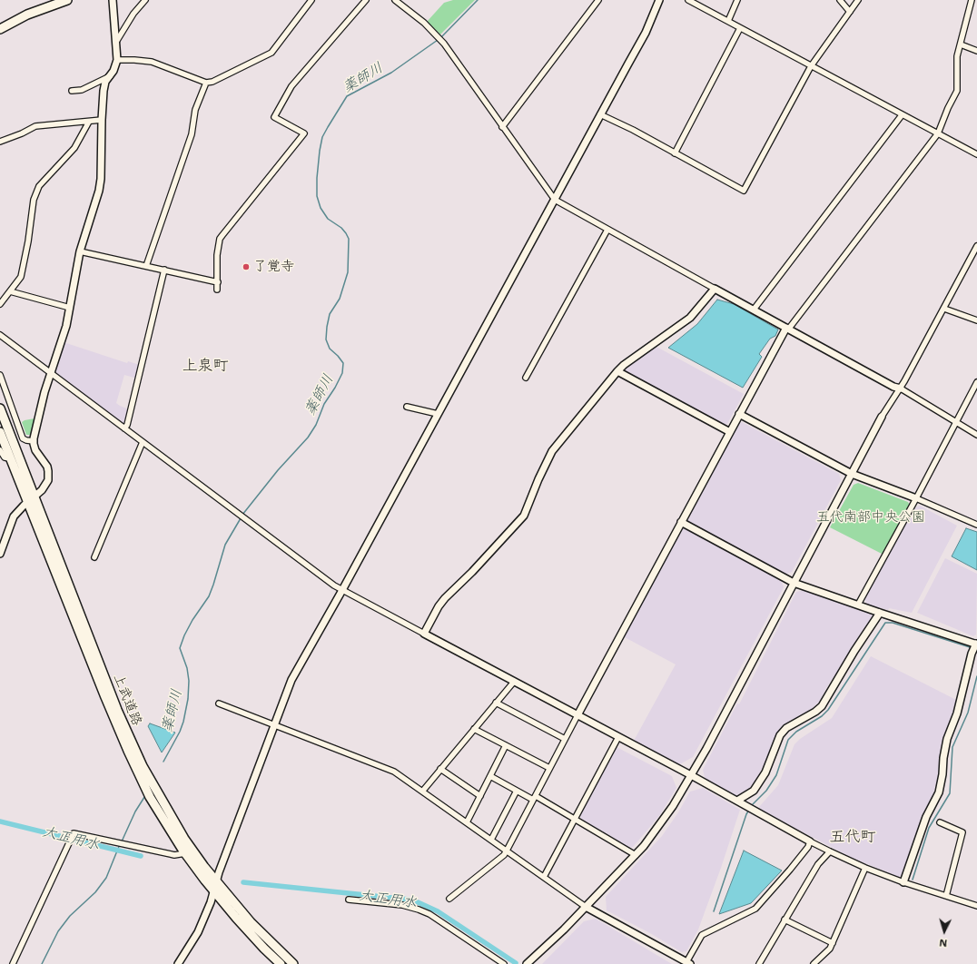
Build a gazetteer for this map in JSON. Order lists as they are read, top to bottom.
{
  "streets": {
    "main road": ["上武道路"]
  },
  "districts": ["上泉町", "五代町"],
  "water": ["薬師川", "大正用水"],
  "parks": ["五代南部中央公園"],
  "places": ["了覚寺"],
  "north": "bottom"
}
